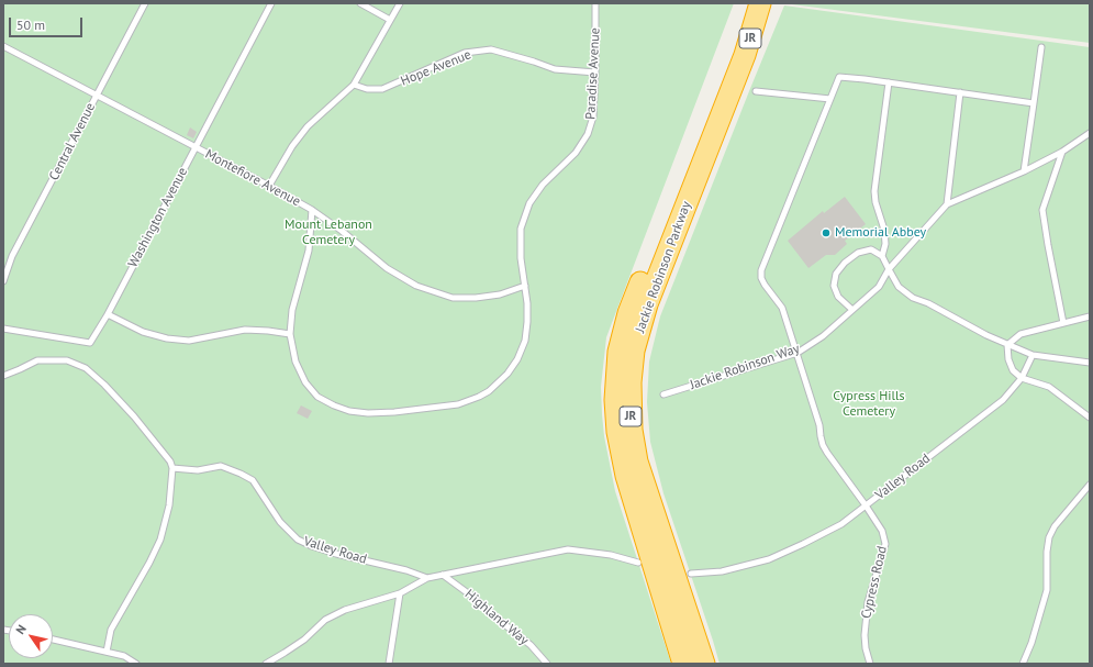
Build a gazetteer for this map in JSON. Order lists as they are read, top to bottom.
{
  "streets": {
    "highway": ["JR", "Jackie Robinson Parkway"],
    "lane": [
      "Hope Avenue",
      "Paradise Avenue",
      "Central Avenue",
      "Montefiore Avenue",
      "Washington Avenue",
      "Jackie Robinson Way",
      "Valley Road",
      "Cypress Road",
      "Highland Way"
    ]
  },
  "crossings": [
    ["Hope Avenue", "Paradise Avenue"],
    ["Paradise Avenue", "Montefiore Avenue"],
    ["Central Avenue", "Montefiore Avenue"],
    ["Montefiore Avenue", "Washington Avenue"],
    ["Jackie Robinson Way", "Cypress Road"],
    ["Valley Road", "Cypress Road"],
    ["Valley Road", "Highland Way"]
  ],
  "parks": ["Mount Lebanon Cemetery", "Cypress Hills Cemetery"],
  "places": ["Memorial Abbey"],
  "scale_bar": "50 m",
  "north": "top left"
}
